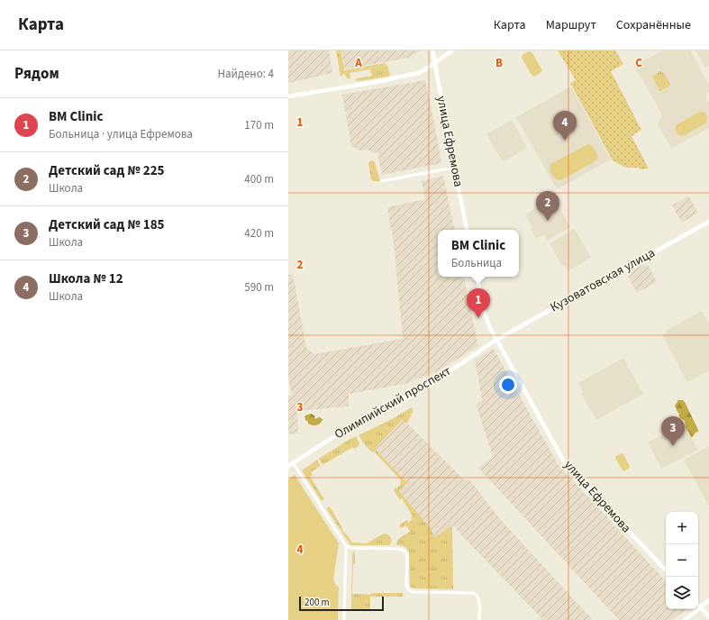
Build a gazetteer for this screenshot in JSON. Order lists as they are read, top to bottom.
{
  "streets": {
    "street": ["улица Ефремова", "Кузоватовская улица", "Олимпийский проспект"]
  },
  "crossings": [
    ["улица Ефремова", "Кузоватовская улица"],
    ["улица Ефремова", "Олимпийский проспект"],
    ["Кузоватовская улица", "Олимпийский проспект"]
  ],
  "scale_bar": "200 m",
  "page": {
    "header": "Карта",
    "nav": ["Карта", "Маршрут", "Сохранённые"],
    "heading": ["Рядом", "Найдено: 4"],
    "list": [
      {
        "mark": "1",
        "name": "BM Clinic",
        "note": "Больница · улица Ефремова",
        "value": "170 m"
      },
      {
        "mark": "2",
        "name": "Детский сад № 225",
        "note": "Школа",
        "value": "400 m"
      },
      {
        "mark": "3",
        "name": "Детский сад № 185",
        "note": "Школа",
        "value": "420 m"
      },
      {
        "mark": "4",
        "name": "Школа № 12",
        "note": "Школа",
        "value": "590 m"
      }
    ],
    "pins": [
      "4",
      "2",
      "1",
      "3"
    ],
    "popup": ["BM Clinic", "Больница"],
    "map_buttons": ["+", "−"],
    "scale": "200 m"
  },
  "grid": {
    "columns": ["A", "B", "C"],
    "rows": [
      "1",
      "2",
      "3",
      "4"
    ]
  }
}
